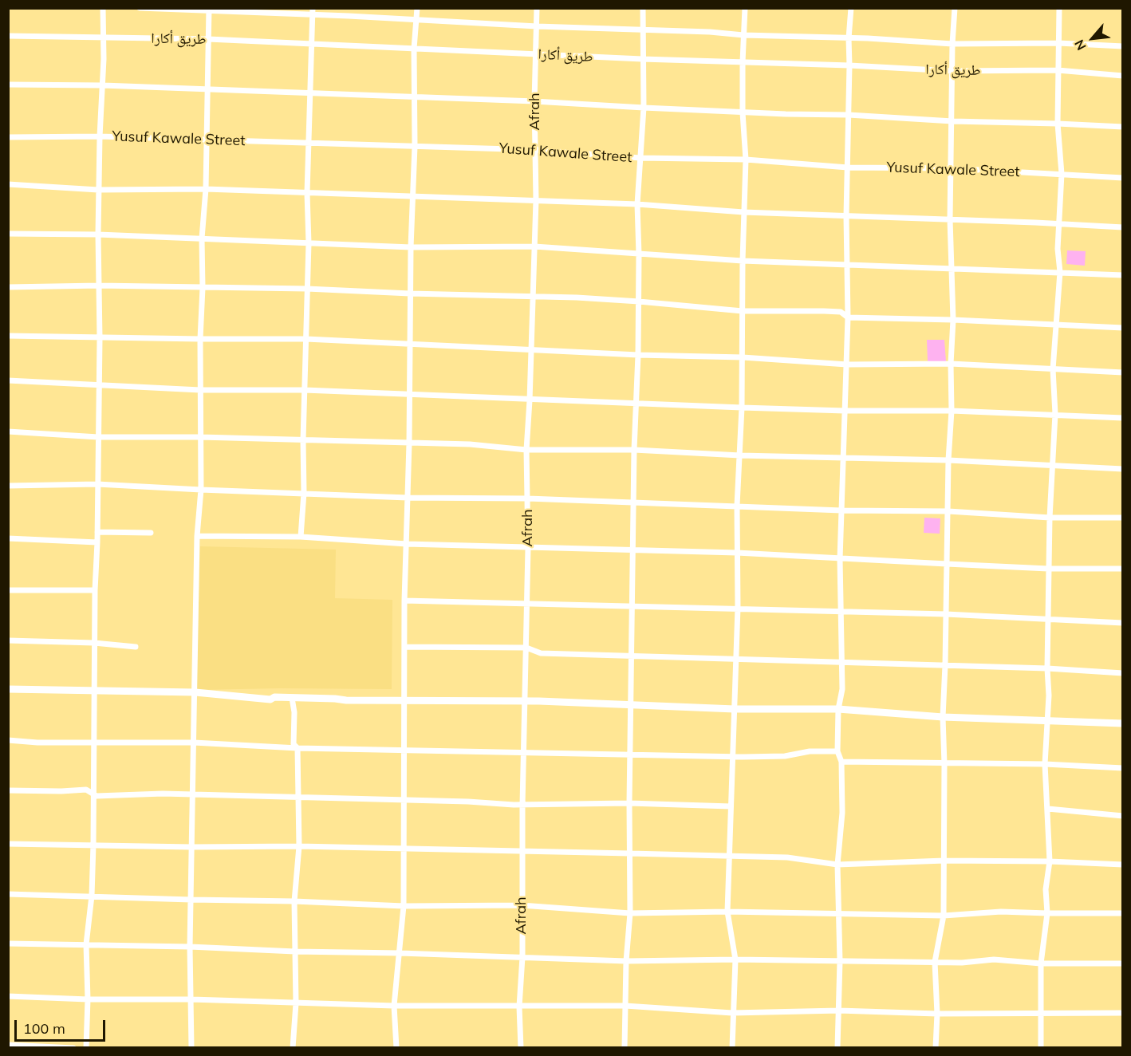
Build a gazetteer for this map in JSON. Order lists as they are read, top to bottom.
{
  "streets": {
    "street": ["طريق أكارا", "Afrah", "Yusuf Kawale Street"]
  },
  "crossings": [
    ["طريق أكارا", "Afrah"],
    ["Afrah", "Yusuf Kawale Street"]
  ],
  "scale_bar": "100 m",
  "north": "bottom left"
}
